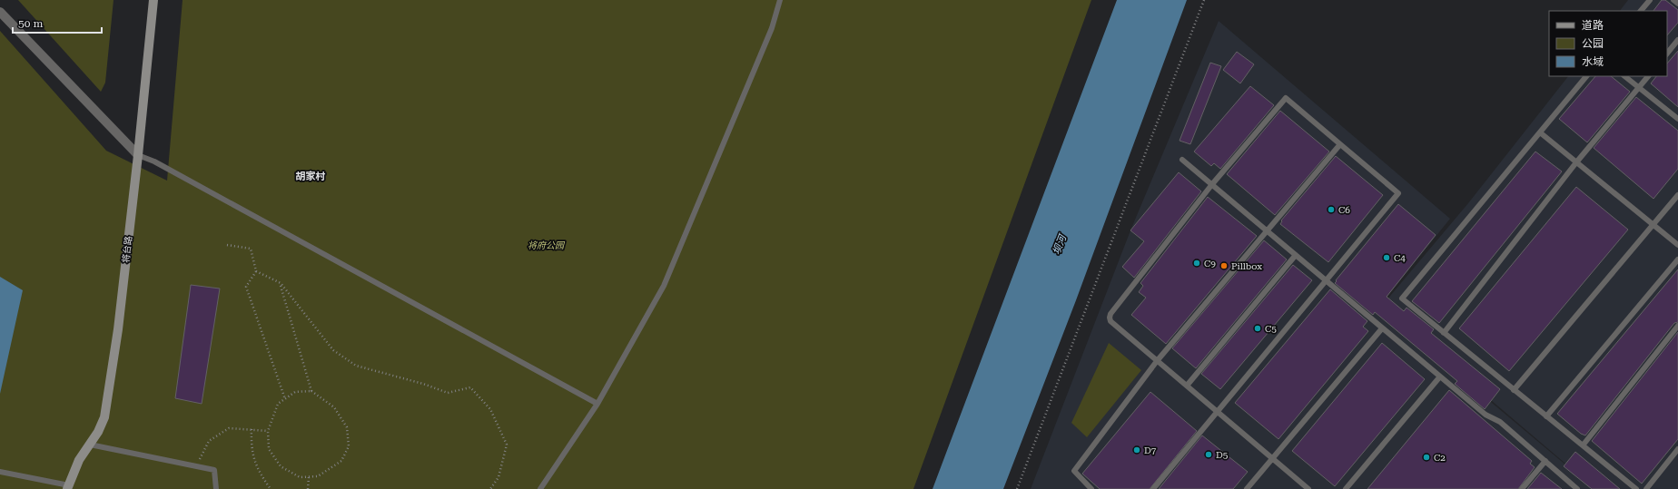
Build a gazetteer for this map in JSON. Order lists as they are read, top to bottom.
{
  "streets": {
    "main road": ["将台路"]
  },
  "districts": ["胡家村"],
  "water": ["坝河"],
  "parks": ["将府公园"],
  "places": [
    "C6",
    "C4",
    "C9",
    "Pillbox",
    "C5",
    "D7",
    "D5",
    "C2"
  ],
  "legend": ["道路", "公园", "水域"],
  "scale_bar": "50 m"
}
